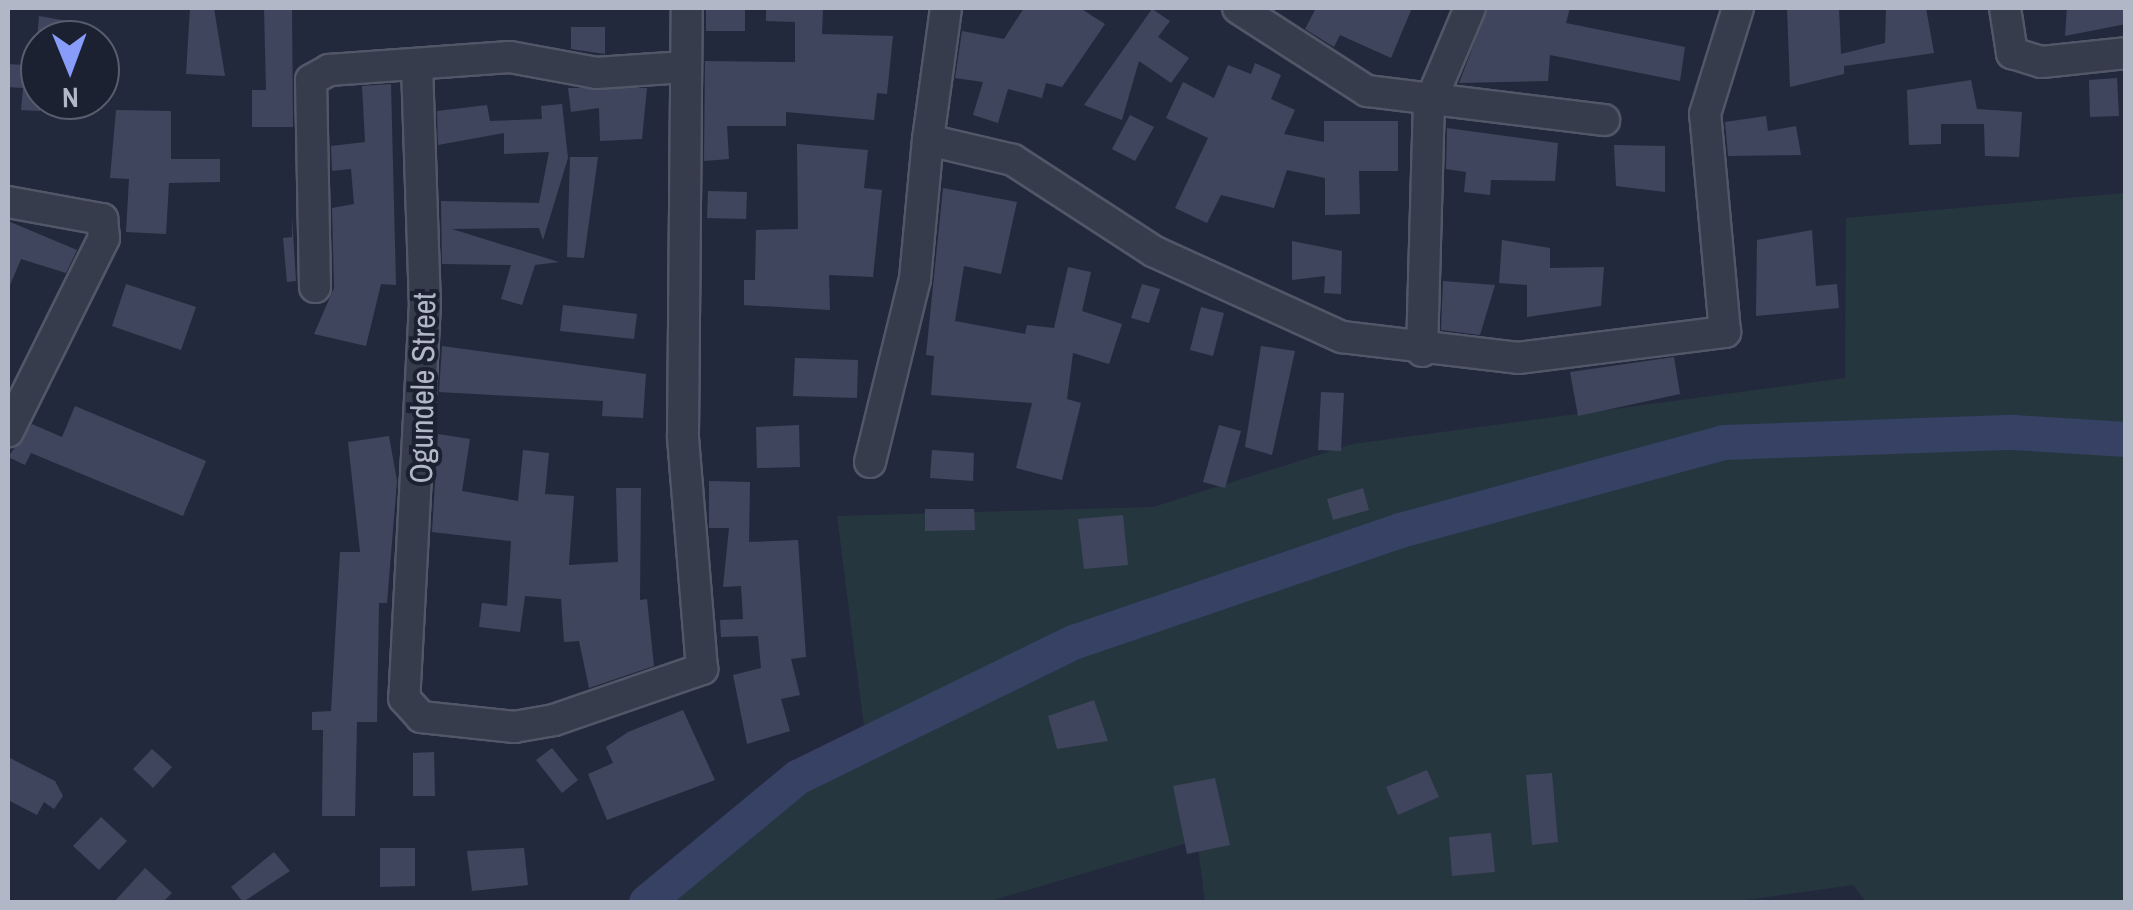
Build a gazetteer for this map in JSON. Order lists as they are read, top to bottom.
{
  "streets": {
    "street": ["Ogundele Street"]
  },
  "north": "bottom"
}
